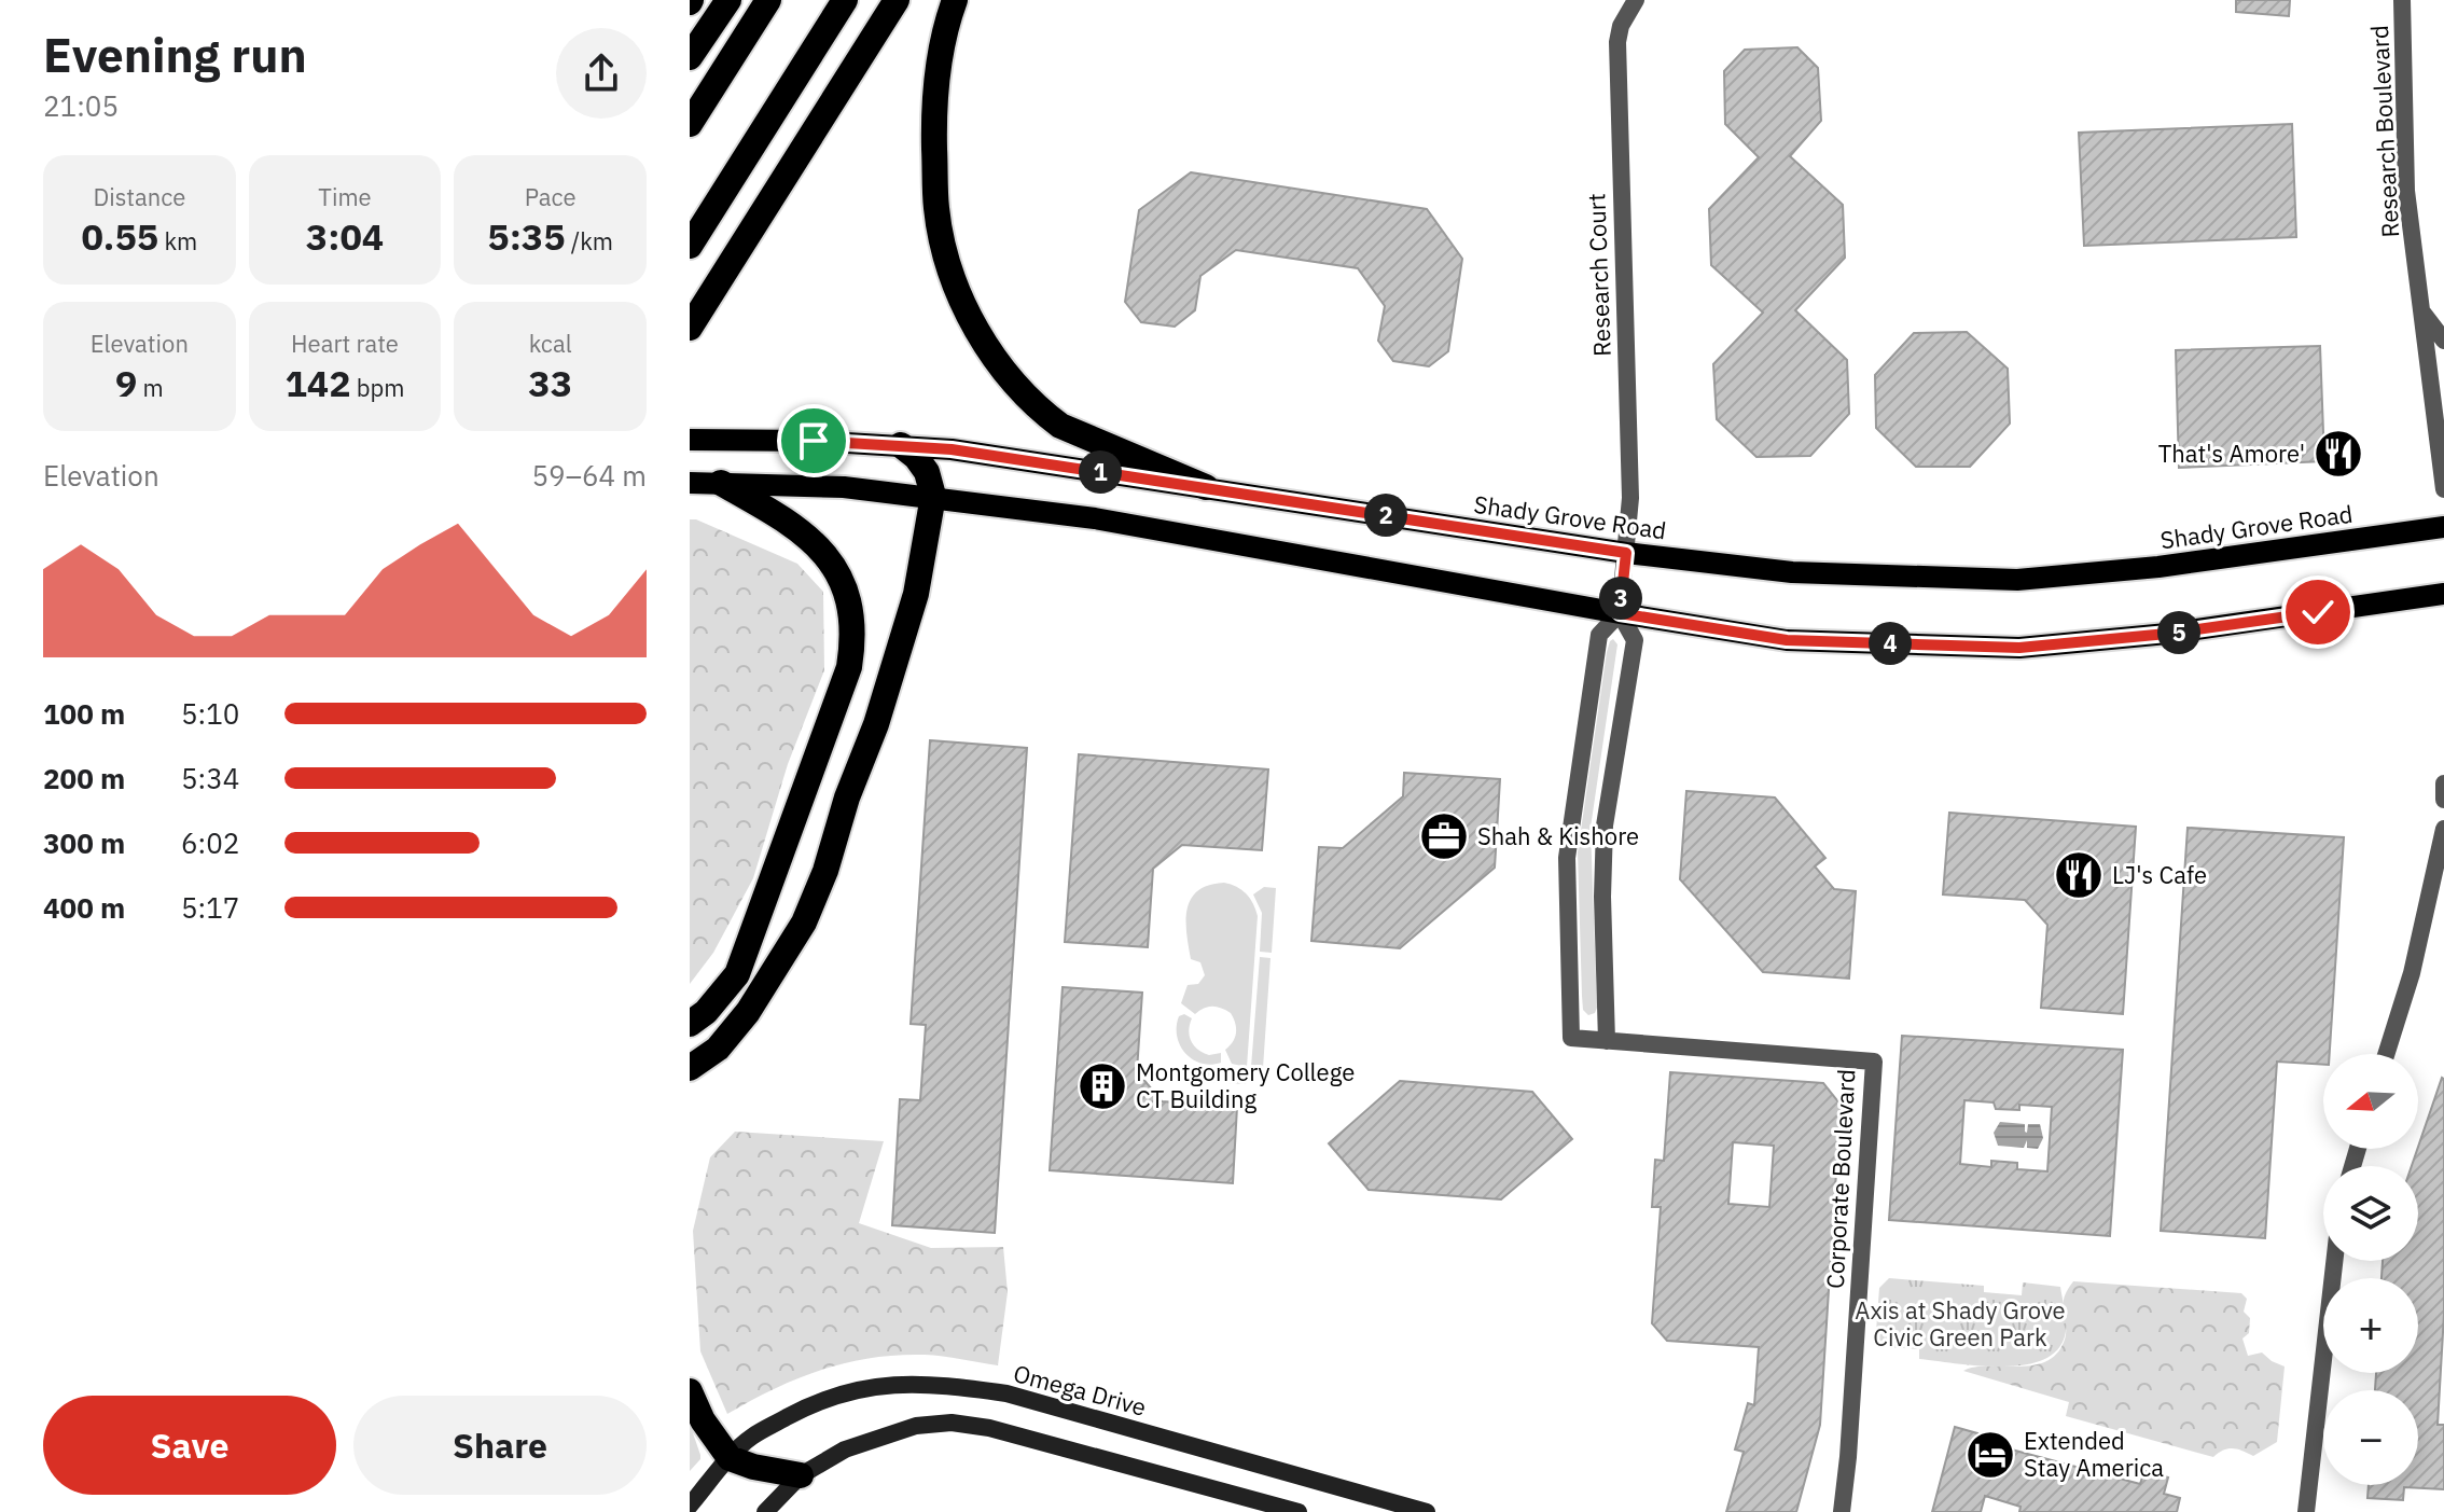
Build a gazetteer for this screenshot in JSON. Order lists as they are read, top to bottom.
{
  "streets": {
    "main road": ["Shady Grove Road", "Omega Drive"],
    "street": ["Research Boulevard", "Research Court", "Corporate Boulevard"]
  },
  "crossings": [
    ["Research Court", "Shady Grove Road"],
    ["Research Court", "Corporate Boulevard"],
    ["Shady Grove Road", "Corporate Boulevard"]
  ],
  "parks": ["Axis at Shady Grove Civic Green Park"],
  "places": {
    "restaurant": ["That's Amore'", "LJ's Cafe"],
    "office": ["Shah & Kishore"],
    "building": ["Montgomery College CT Building"],
    "hotel": ["Extended Stay America"]
  },
  "north": "left",
  "page": {
    "heading": ["Evening run", "21:05"],
    "stats": [
      ["Distance", "0.55 km"],
      ["Time", "3:04"],
      ["Pace", "5:35 /km"],
      ["Elevation", "9 m"],
      ["Heart rate", "142 bpm"],
      ["kcal", "33"]
    ],
    "chart": ["Elevation", "59–64 m"],
    "pins": [
      "1",
      "2",
      "3",
      "5",
      "4"
    ],
    "list": [
      {
        "name": "100 m",
        "note": "5:10"
      },
      {
        "name": "200 m",
        "note": "5:34"
      },
      {
        "name": "300 m",
        "note": "6:02"
      },
      {
        "name": "400 m",
        "note": "5:17"
      }
    ],
    "map_buttons": ["+", "−"],
    "buttons": ["Save", "Share"]
  }
}
